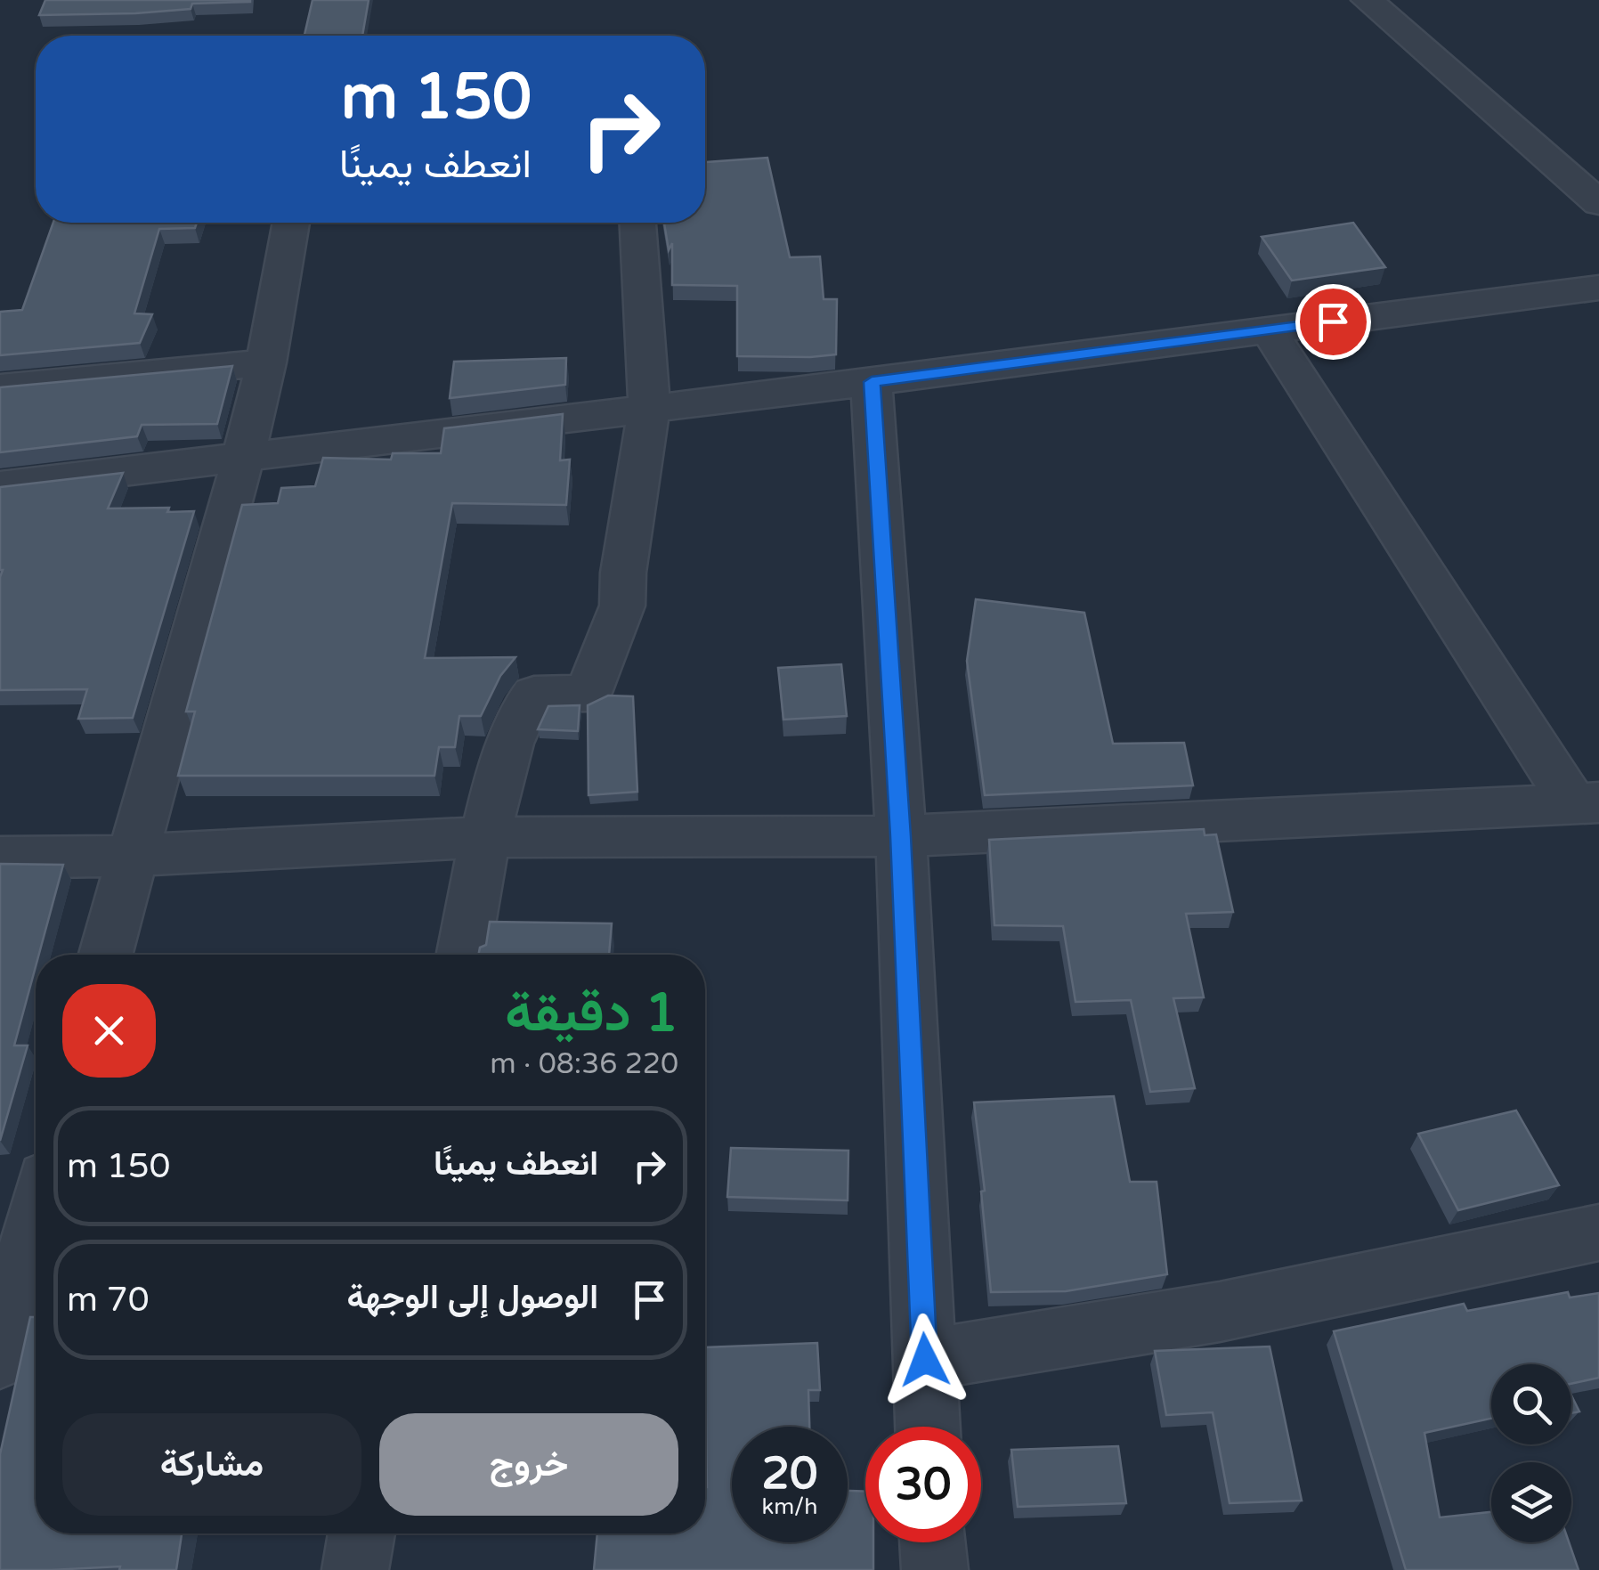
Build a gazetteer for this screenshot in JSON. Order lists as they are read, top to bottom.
{
  "page": {
    "turn": ["150 m", "انعطف يمينًا"],
    "heading": ["1 دقيقة", "220 m · 08:36"],
    "list": [
      {
        "name": "انعطف يمينًا",
        "value": "150 m"
      },
      {
        "name": "الوصول إلى الوجهة",
        "value": "70 m"
      }
    ],
    "buttons": ["خروج", "مشاركة"],
    "speed": "20 km/h",
    "limit": "30"
  }
}
